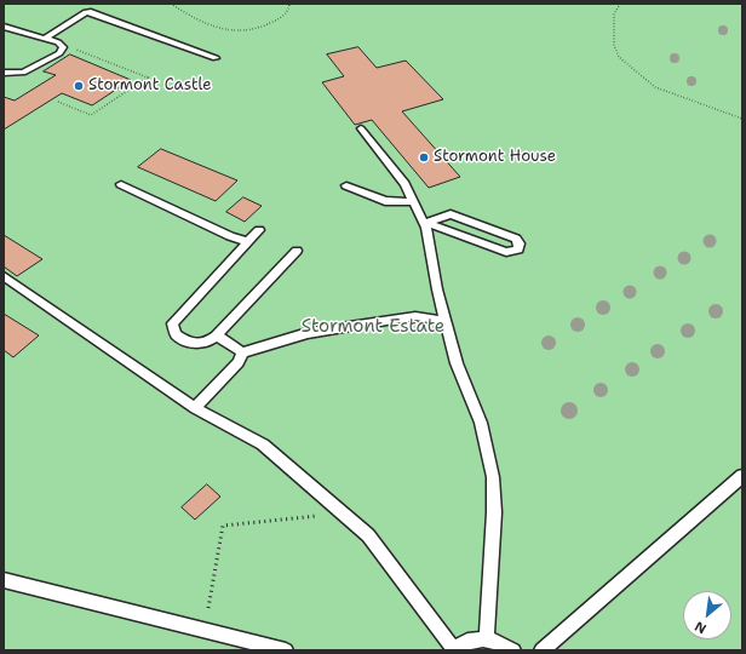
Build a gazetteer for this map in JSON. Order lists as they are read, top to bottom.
{
  "parks": ["Stormont Estate"],
  "places": ["Stormont Castle", "Stormont House"],
  "north": "bottom left"
}
